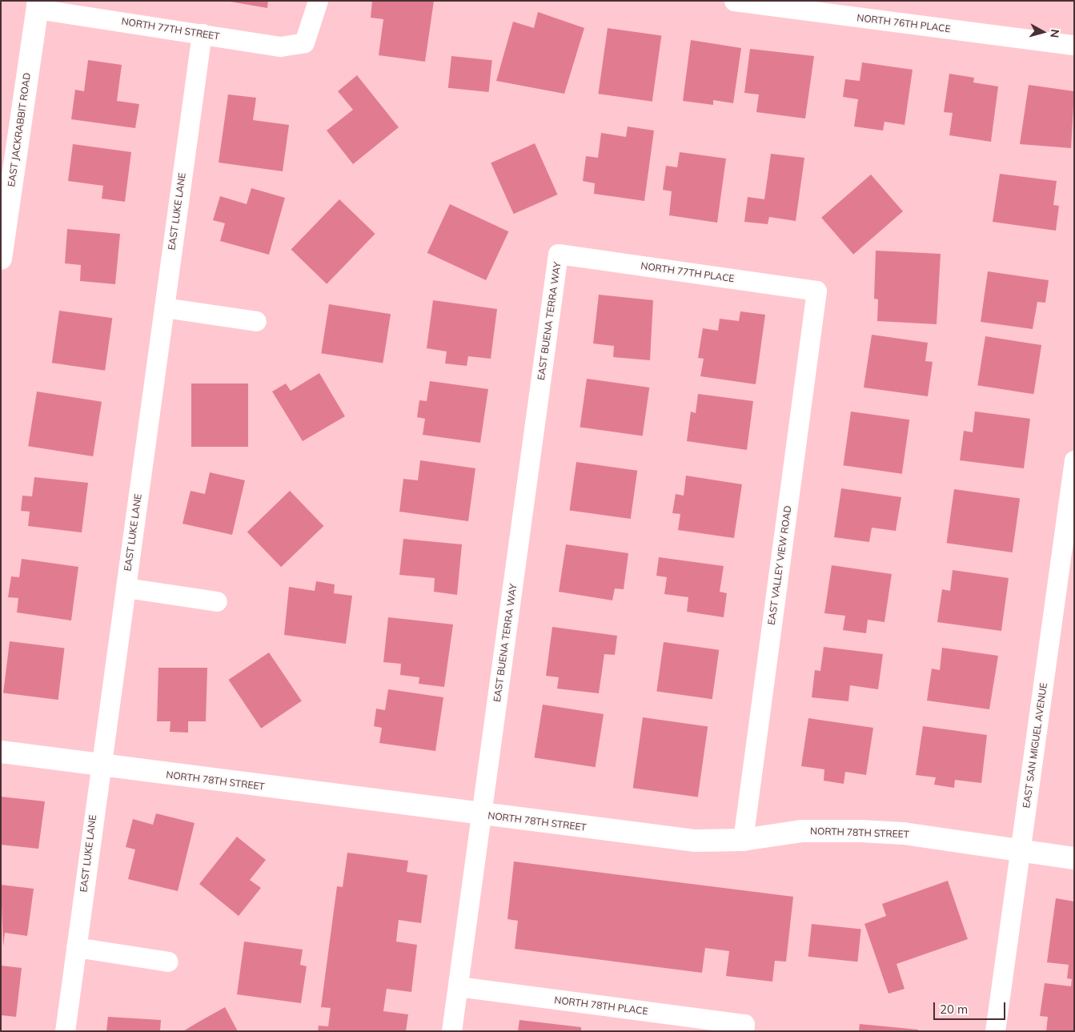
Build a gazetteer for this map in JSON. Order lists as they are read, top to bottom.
{
  "streets": {
    "street": [
      "NORTH 76TH PLACE",
      "NORTH 77TH STREET",
      "EAST JACKRABBIT ROAD",
      "EAST LUKE LANE",
      "NORTH 77TH PLACE",
      "EAST BUENA TERRA WAY",
      "EAST VALLEY VIEW ROAD",
      "EAST SAN MIGUEL AVENUE",
      "NORTH 78TH STREET",
      "NORTH 78TH PLACE"
    ]
  },
  "crossings": [
    ["NORTH 77TH STREET", "EAST JACKRABBIT ROAD"],
    ["NORTH 77TH STREET", "EAST LUKE LANE"],
    ["EAST LUKE LANE", "NORTH 78TH STREET"],
    ["NORTH 77TH PLACE", "EAST BUENA TERRA WAY"],
    ["NORTH 77TH PLACE", "EAST VALLEY VIEW ROAD"],
    ["EAST BUENA TERRA WAY", "NORTH 78TH STREET"],
    ["EAST BUENA TERRA WAY", "NORTH 78TH PLACE"],
    ["EAST VALLEY VIEW ROAD", "NORTH 78TH STREET"],
    ["EAST SAN MIGUEL AVENUE", "NORTH 78TH STREET"]
  ],
  "scale_bar": "20 m",
  "north": "right"
}
